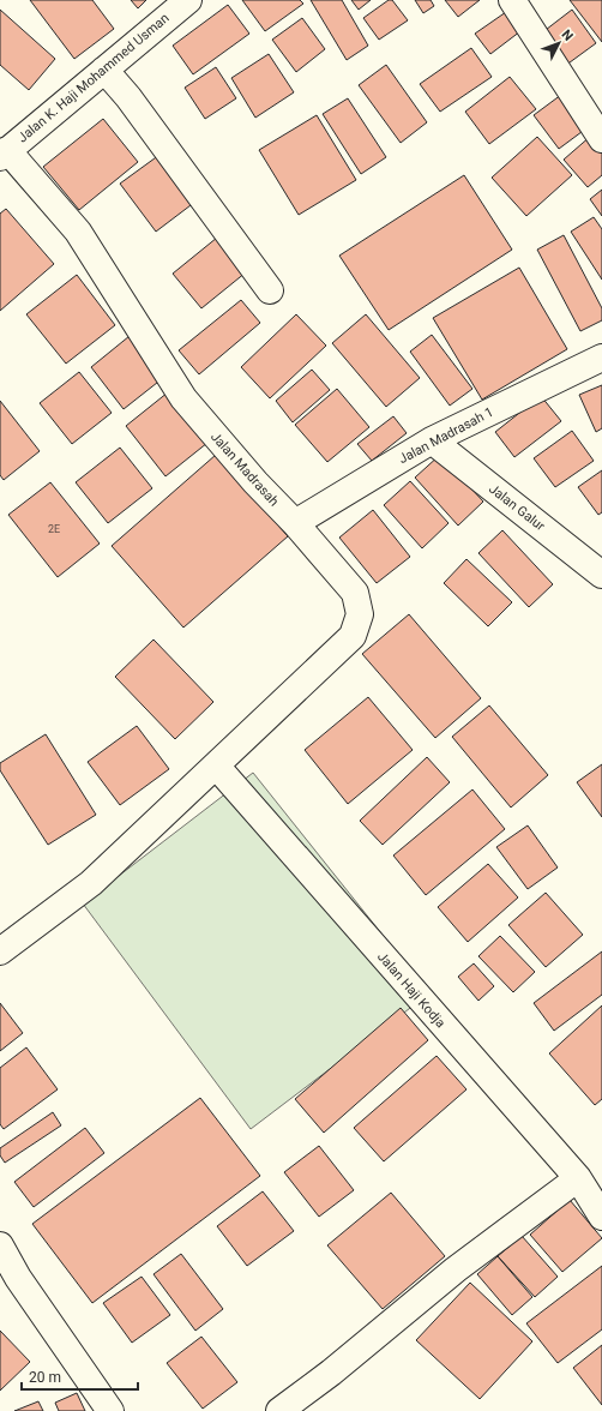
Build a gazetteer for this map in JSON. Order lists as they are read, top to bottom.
{
  "streets": {
    "street": [
      "Jalan K. Haji Mohammed Usman",
      "Jalan Madrasah 1",
      "Jalan Madrasah",
      "Jalan Galur",
      "Jalan Haji Kodja"
    ]
  },
  "crossings": [
    ["Jalan K. Haji Mohammed Usman", "Jalan Madrasah"],
    ["Jalan Madrasah 1", "Jalan Madrasah"],
    ["Jalan Madrasah 1", "Jalan Galur"],
    ["Jalan Madrasah", "Jalan Haji Kodja"]
  ],
  "house_numbers": ["2E"],
  "scale_bar": "20 m",
  "north": "top right"
}
